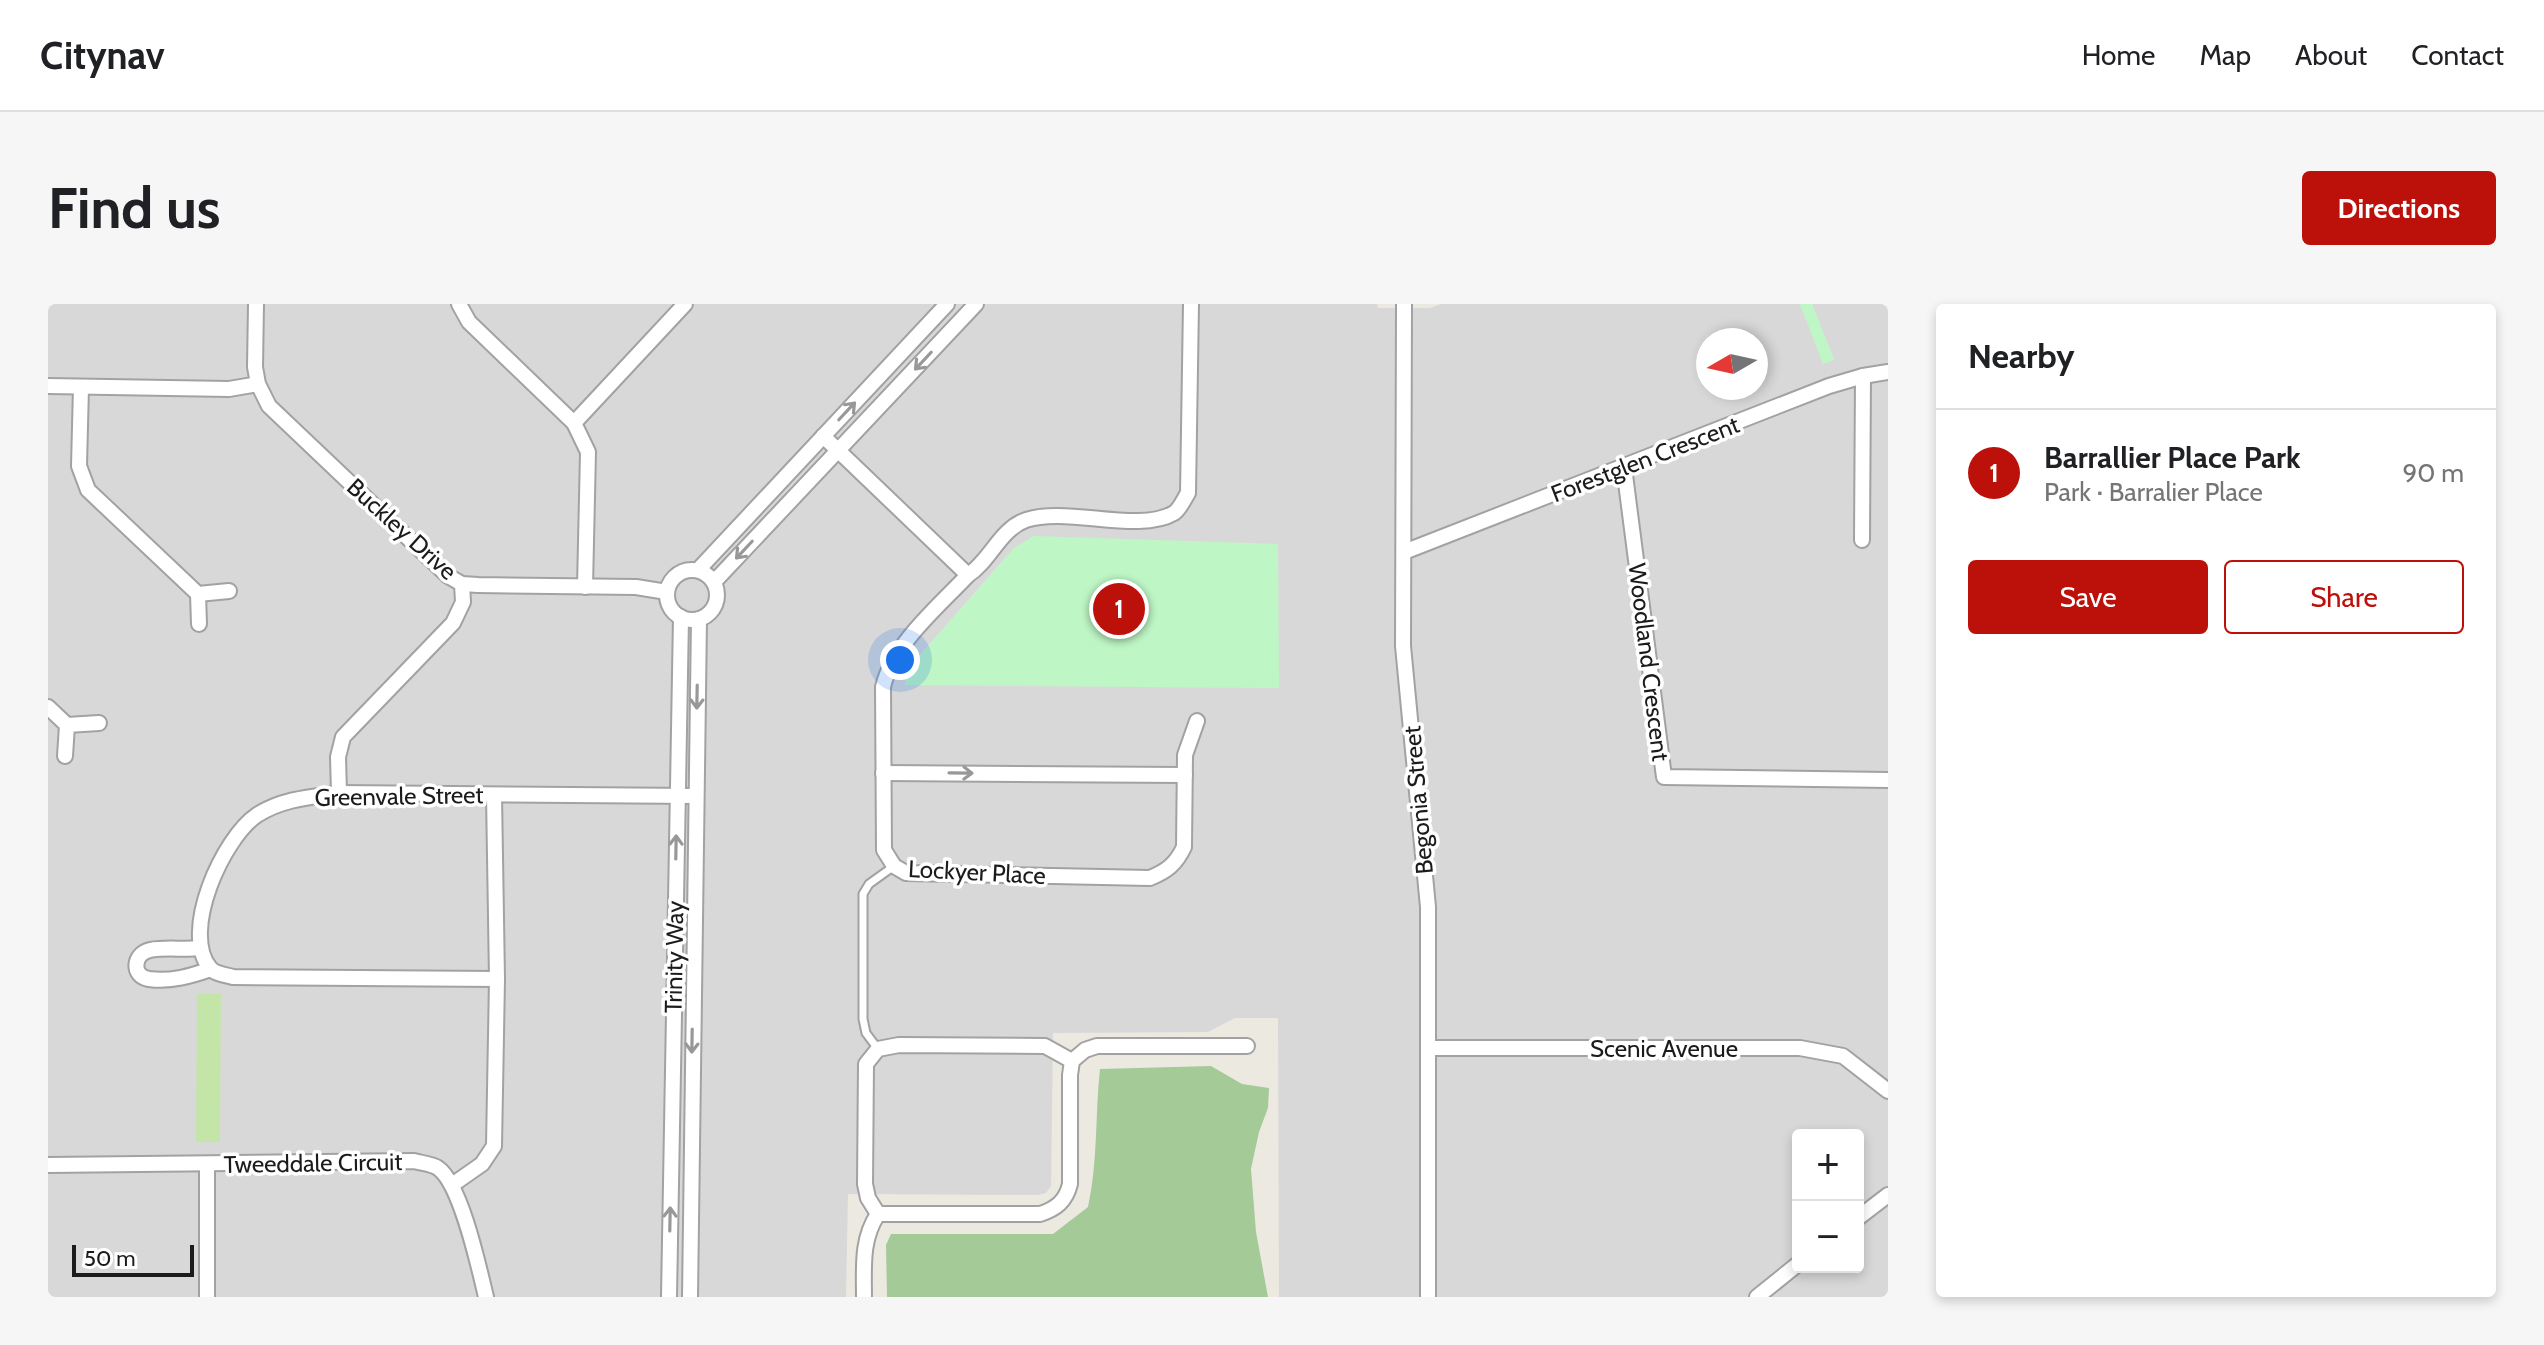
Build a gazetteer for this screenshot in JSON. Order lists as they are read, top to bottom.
{
  "streets": {
    "street": [
      "Forestglen Crescent",
      "Buckley Drive",
      "Woodland Crescent",
      "Greenvale Street",
      "Begonia Street",
      "Lockyer Place",
      "Trinity Way",
      "Scenic Avenue",
      "Tweeddale Circuit"
    ]
  },
  "crossings": [
    ["Forestglen Crescent", "Woodland Crescent"],
    ["Forestglen Crescent", "Begonia Street"],
    ["Buckley Drive", "Trinity Way"],
    ["Greenvale Street", "Trinity Way"],
    ["Begonia Street", "Scenic Avenue"]
  ],
  "scale_bar": "50 m",
  "north": "left",
  "page": {
    "header": "Citynav",
    "nav": [
      "Home",
      "Map",
      "About",
      "Contact"
    ],
    "buttons": [
      "Directions",
      ["Save", "Share"]
    ],
    "title": "Find us",
    "heading": "Nearby",
    "list": [
      {
        "mark": "1",
        "name": "Barrallier Place Park",
        "note": "Park · Barralier Place",
        "value": "90 m"
      }
    ],
    "pins": "1",
    "map_buttons": ["+", "−"],
    "scale": "50 m"
  }
}
